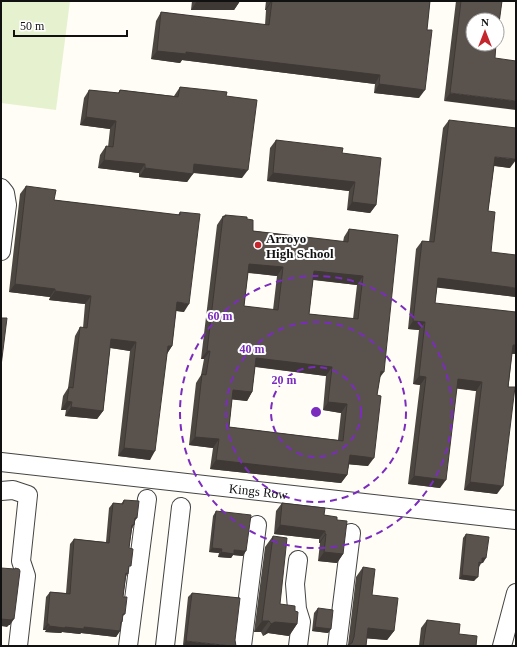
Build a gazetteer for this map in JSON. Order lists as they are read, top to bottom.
{
  "streets": {
    "street": ["Kings Row"]
  },
  "places": ["Arroyo High School"],
  "scale_bar": "50 m",
  "north": "top",
  "rings": ["60 m", "40 m", "20 m"]
}
